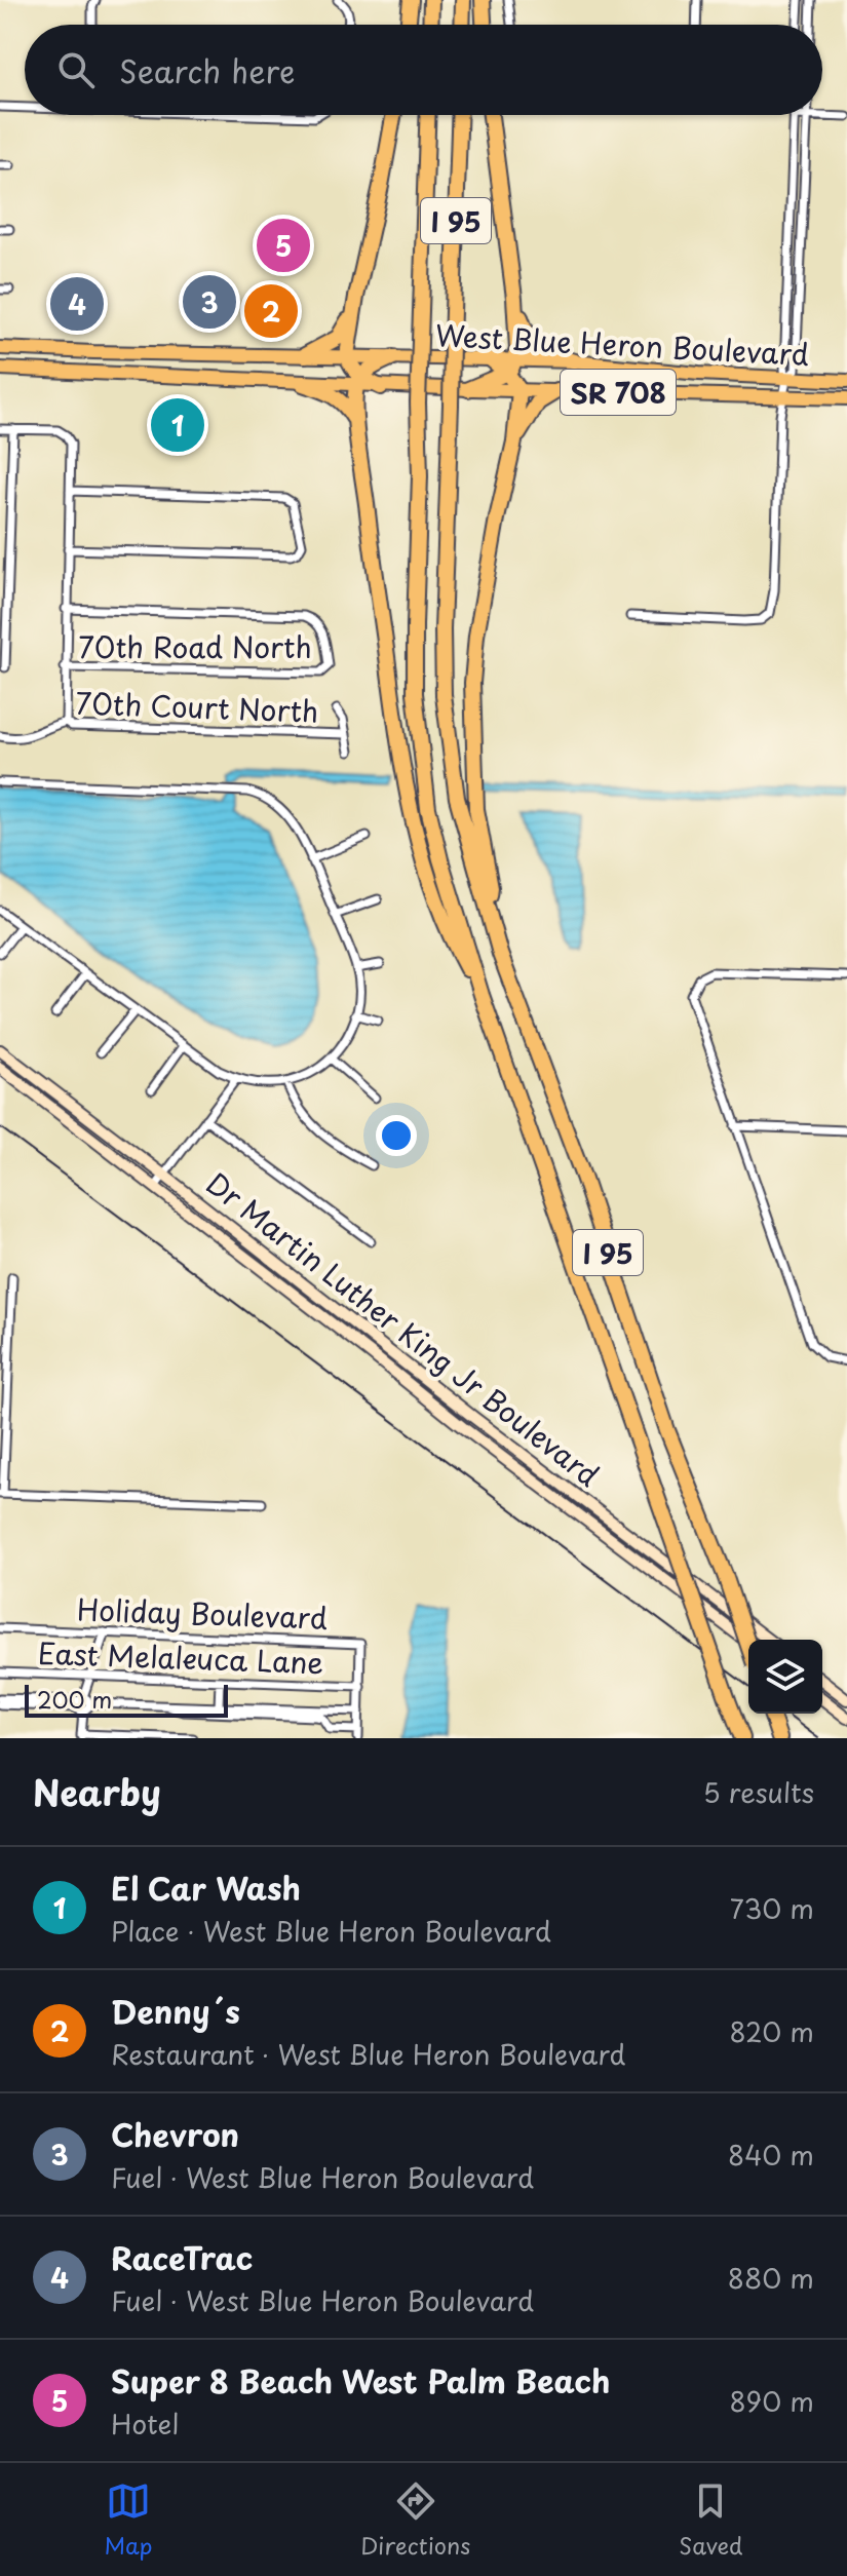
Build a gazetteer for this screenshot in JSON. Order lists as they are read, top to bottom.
{
  "streets": {
    "highway": ["I 95"],
    "main road": ["West Blue Heron Boulevard", "SR 708", "Dr Martin Luther King Jr Boulevard"],
    "street": [
      "70th Road North",
      "70th Court North",
      "Holiday Boulevard",
      "East Melaleuca Lane"
    ]
  },
  "crossings": [
    ["Holiday Boulevard", "East Melaleuca Lane"]
  ],
  "scale_bar": "200 m",
  "page": {
    "search": "Search here",
    "pins": [
      "5",
      "3",
      "4",
      "2",
      "1"
    ],
    "scale": "200 m",
    "heading": ["Nearby", "5 results"],
    "list": [
      {
        "mark": "1",
        "name": "El Car Wash",
        "note": "Place · West Blue Heron Boulevard",
        "value": "730 m"
      },
      {
        "mark": "2",
        "name": "Denny´s",
        "note": "Restaurant · West Blue Heron Boulevard",
        "value": "820 m"
      },
      {
        "mark": "3",
        "name": "Chevron",
        "note": "Fuel · West Blue Heron Boulevard",
        "value": "840 m"
      },
      {
        "mark": "4",
        "name": "RaceTrac",
        "note": "Fuel · West Blue Heron Boulevard",
        "value": "880 m"
      },
      {
        "mark": "5",
        "name": "Super 8 Beach West Palm Beach",
        "note": "Hotel",
        "value": "890 m"
      }
    ],
    "nav": ["Map", "Directions", "Saved"]
  }
}
